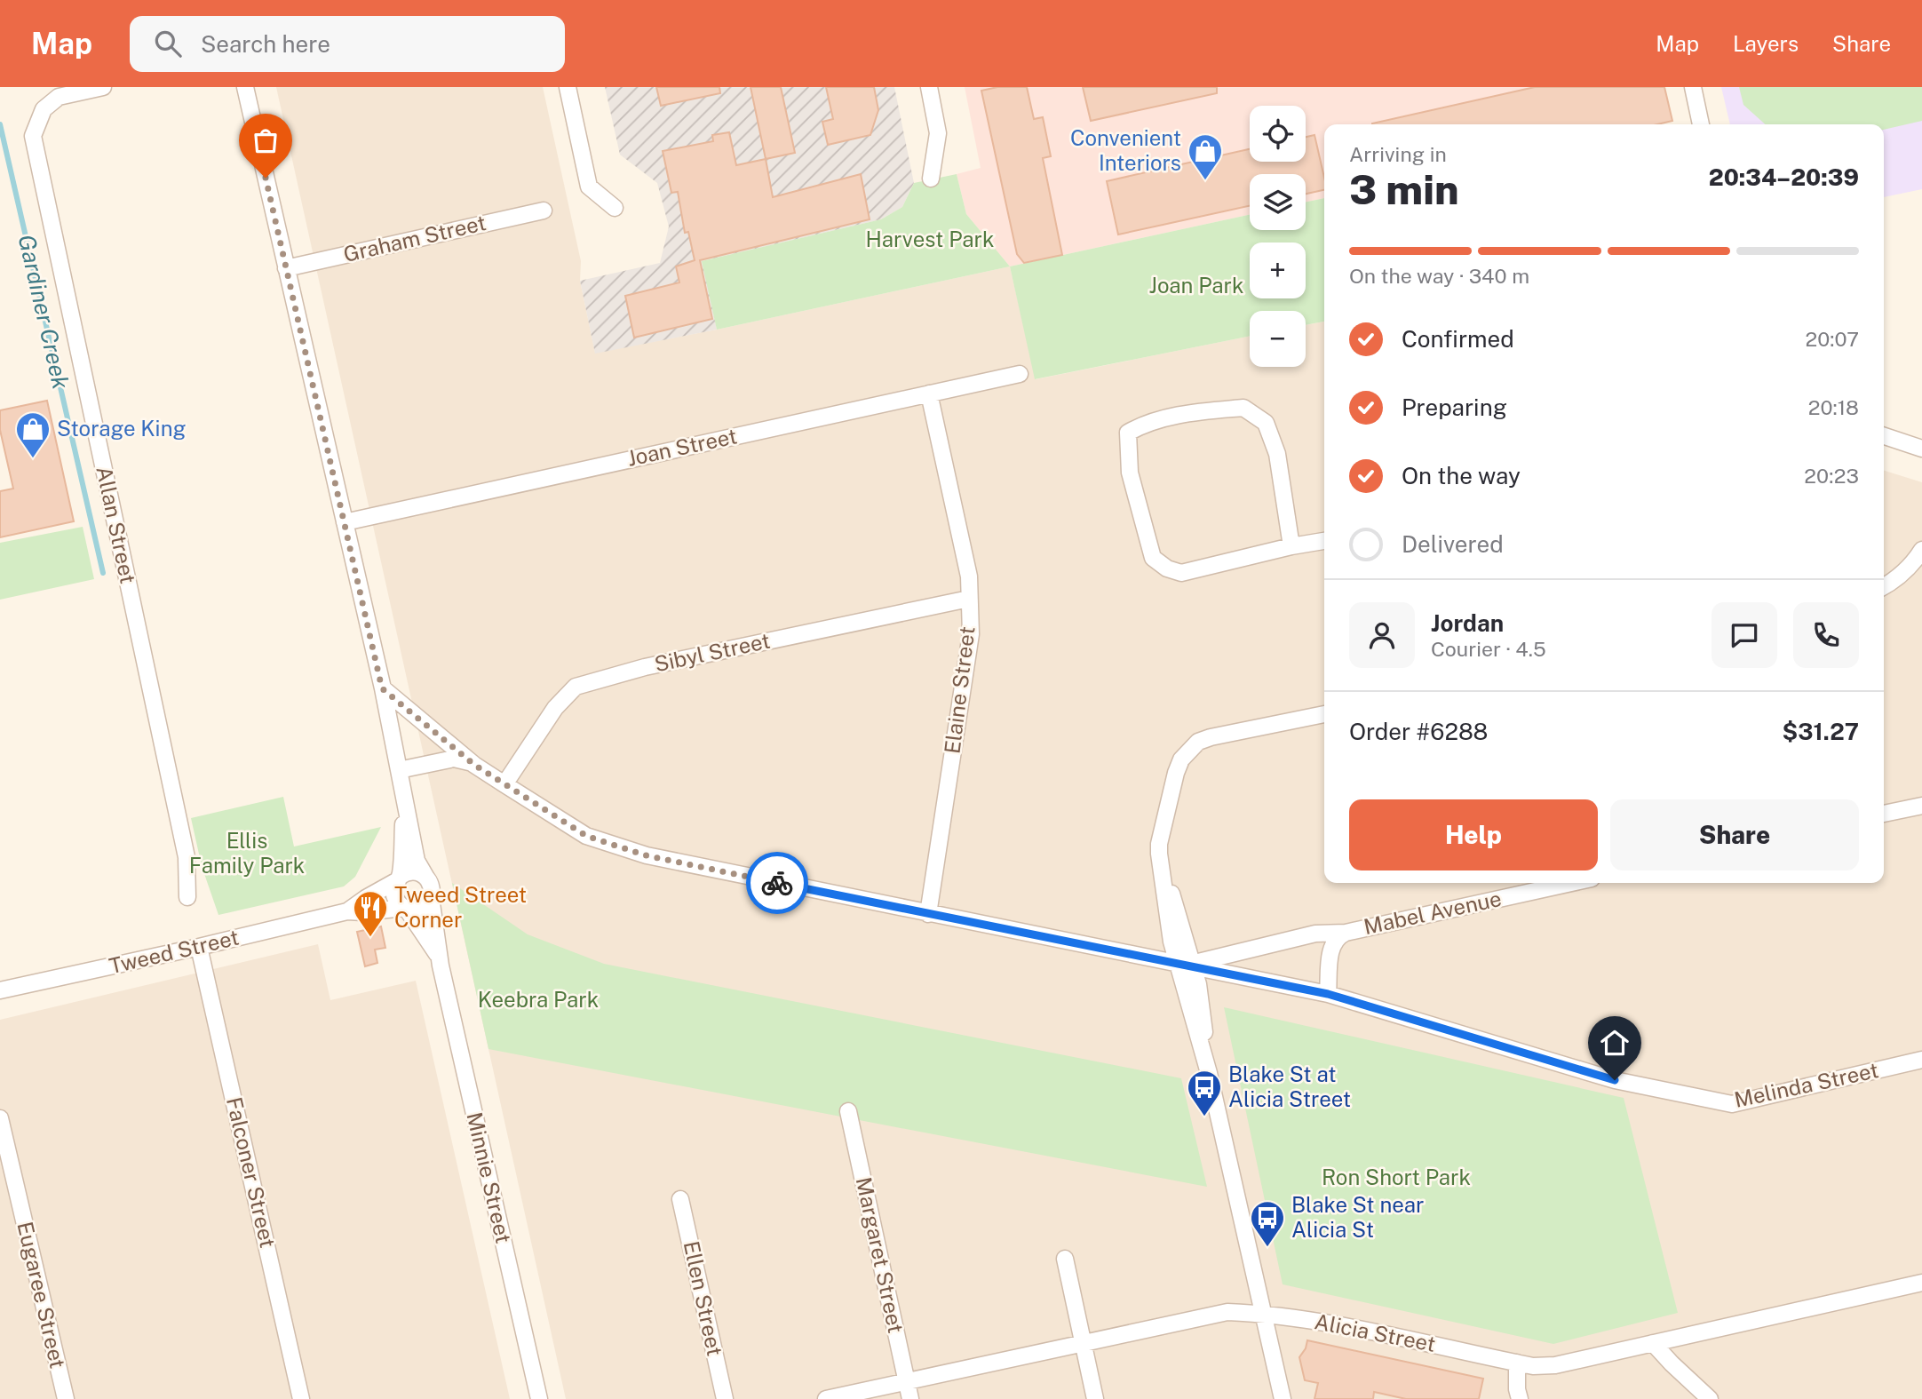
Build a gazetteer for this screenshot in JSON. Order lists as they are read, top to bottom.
{
  "streets": {
    "street": [
      "Graham Street",
      "Joan Street",
      "Allan Street",
      "Sibyl Street",
      "Elaine Street",
      "Mabel Avenue",
      "Tweed Street",
      "Melinda Street",
      "Falconer Street",
      "Minnie Street",
      "Margaret Street",
      "Eugaree Street",
      "Ellen Street",
      "Alicia Street"
    ]
  },
  "crossings": [
    ["Joan Street", "Elaine Street"],
    ["Sibyl Street", "Elaine Street"],
    ["Sibyl Street", "Melinda Street"],
    ["Elaine Street", "Melinda Street"],
    ["Mabel Avenue", "Melinda Street"],
    ["Tweed Street", "Falconer Street"],
    ["Tweed Street", "Minnie Street"],
    ["Margaret Street", "Alicia Street"]
  ],
  "water": ["Gardiner Creek"],
  "parks": [
    "Harvest Park",
    "Joan Park",
    "Ellis Family Park",
    "Keebra Park",
    "Ron Short Park"
  ],
  "places": {
    "shop": ["Convenient Interiors", "Storage King"],
    "restaurant": ["Tweed Street Corner"],
    "bus stop": ["Blake St at Alicia Street", "Blake St near Alicia St"]
  },
  "page": {
    "header": "Map",
    "search": "Search here",
    "nav": ["Map", "Layers", "Share"],
    "map_buttons": ["+", "−"],
    "heading": ["3 min", "Arriving in", "20:34–20:39"],
    "panel": [
      "Jordan",
      "Courier · 4.5",
      "Order #6288",
      "$31.27"
    ],
    "bar": "On the way · 340 m",
    "list": [
      ["Confirmed", "20:07"],
      ["Preparing", "20:18"],
      ["On the way", "20:23"],
      "Delivered"
    ],
    "buttons": ["Help", "Share"]
  }
}
